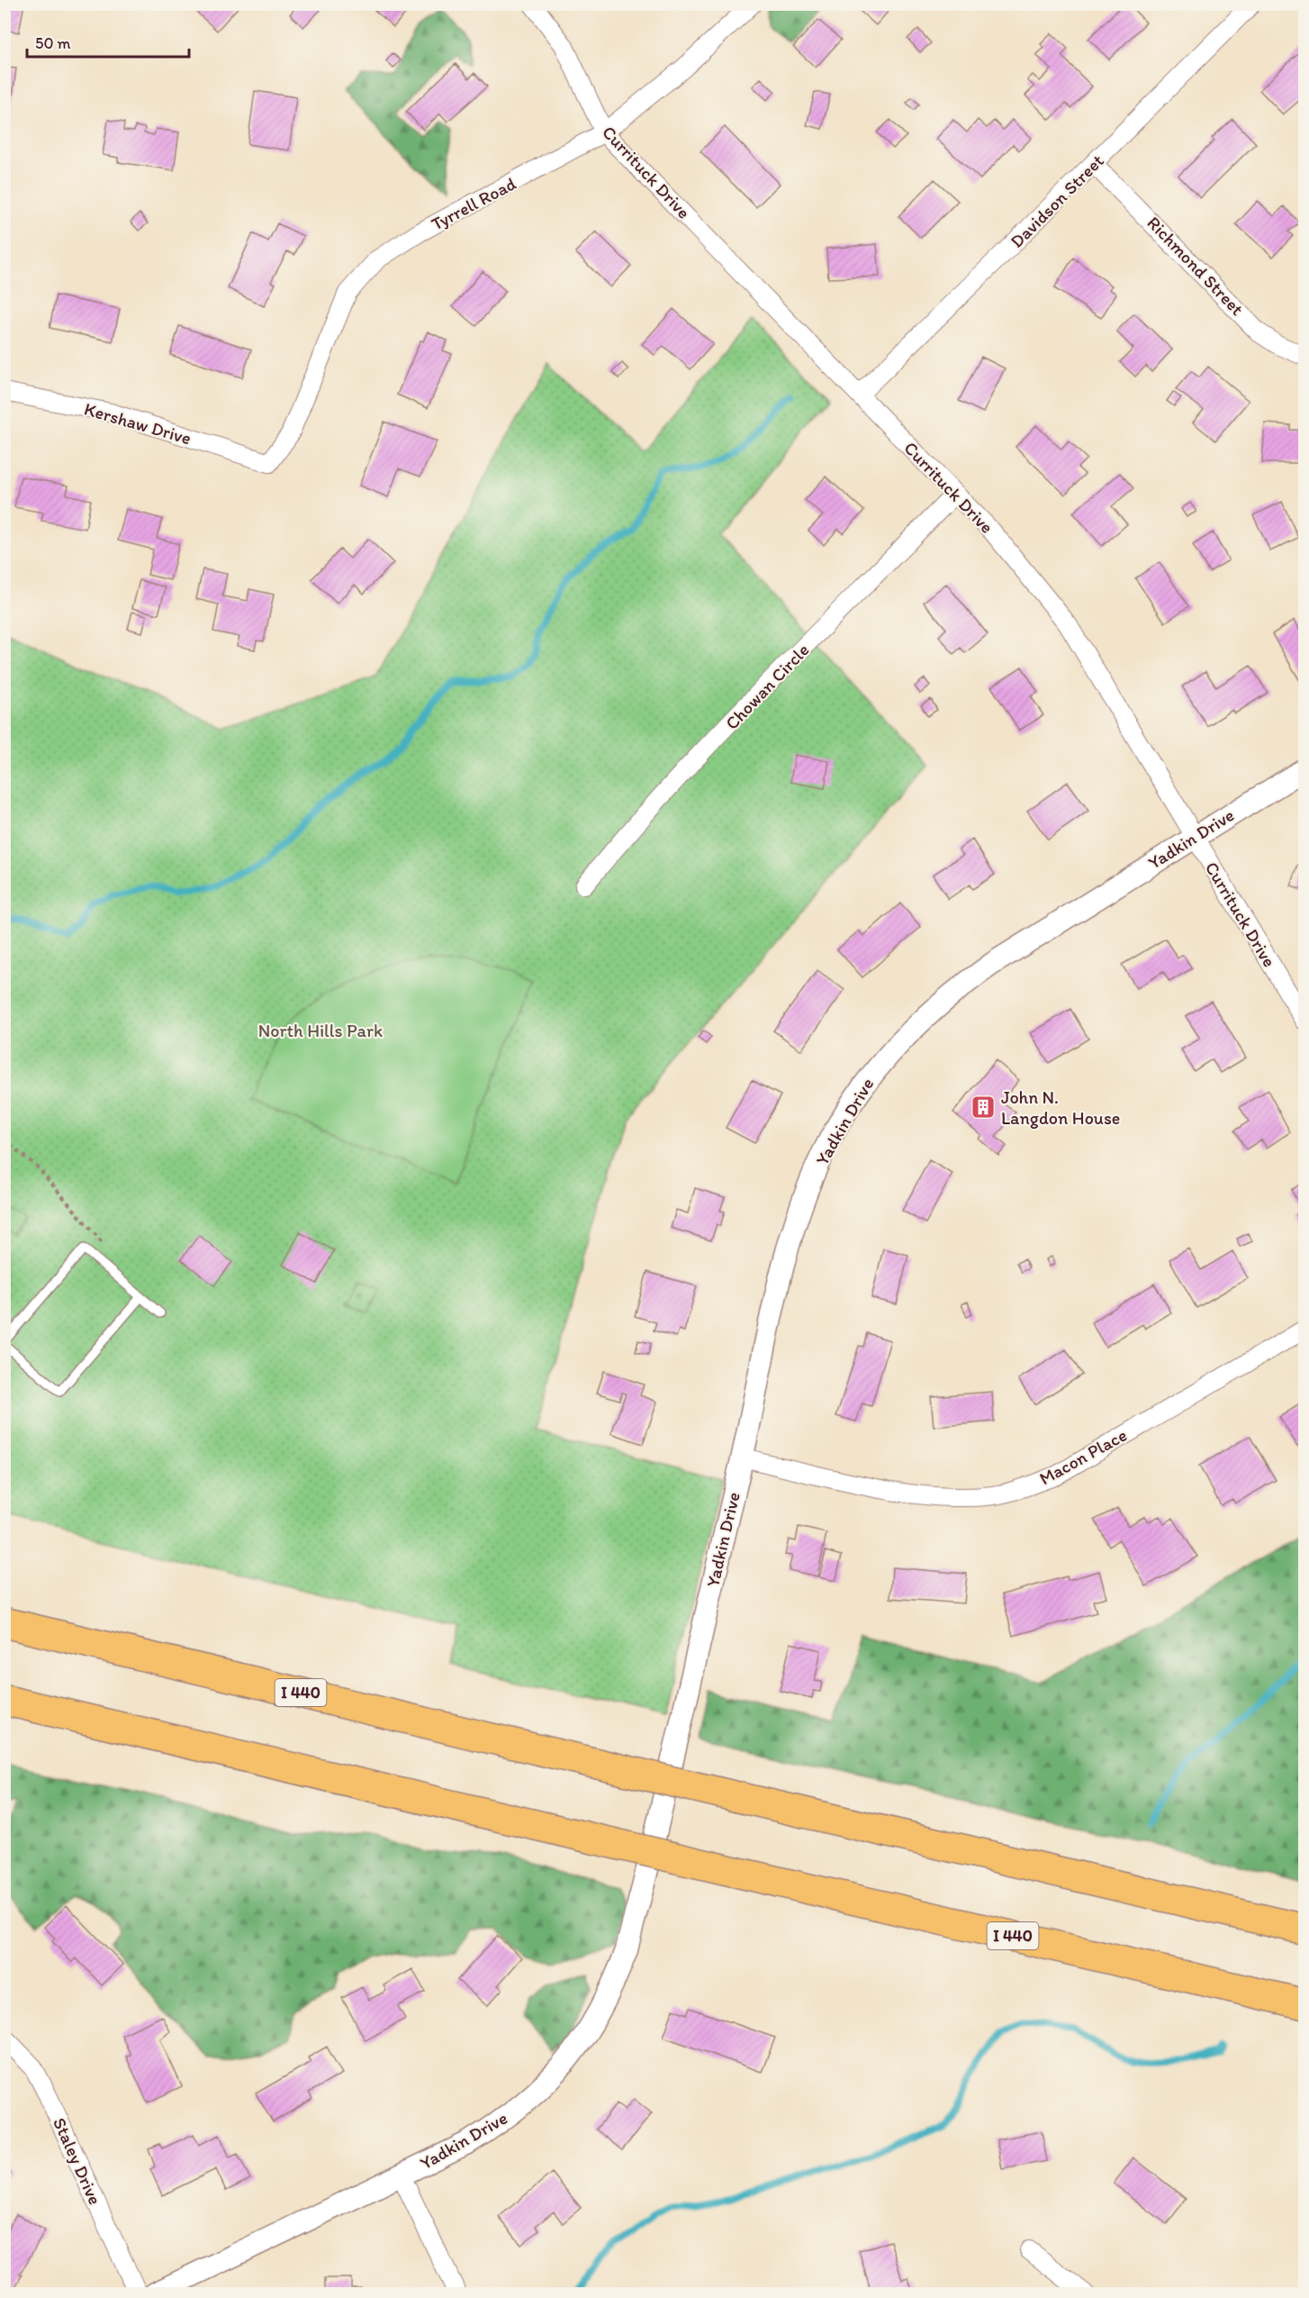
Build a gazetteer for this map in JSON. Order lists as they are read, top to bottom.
{
  "streets": {
    "highway": ["I 440"],
    "street": [
      "Currituck Drive",
      "Davidson Street",
      "Tyrrell Road",
      "Richmond Street",
      "Kershaw Drive",
      "Chowan Circle",
      "Yadkin Drive",
      "Macon Place",
      "Staley Drive"
    ]
  },
  "crossings": [
    ["Currituck Drive", "Davidson Street"],
    ["Currituck Drive", "Tyrrell Road"],
    ["Currituck Drive", "Chowan Circle"],
    ["Currituck Drive", "Yadkin Drive"],
    ["Davidson Street", "Richmond Street"],
    ["Tyrrell Road", "Kershaw Drive"],
    ["Yadkin Drive", "Macon Place"]
  ],
  "parks": ["North Hills Park"],
  "places": {
    "building": ["John N. Langdon House"]
  },
  "scale_bar": "50 m"
}
